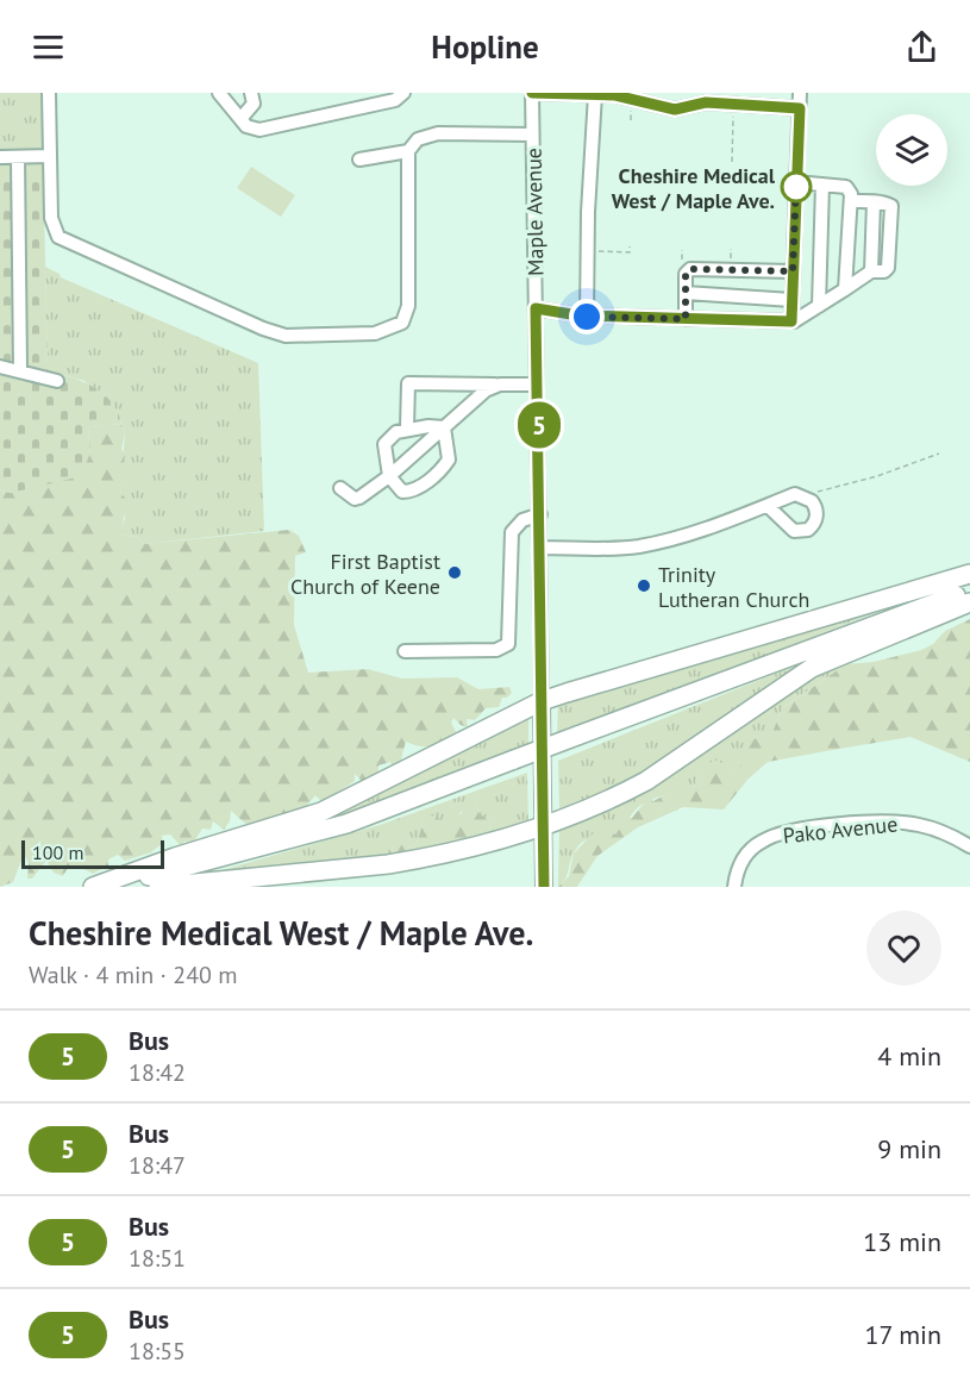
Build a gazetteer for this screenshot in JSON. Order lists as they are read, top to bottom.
{
  "streets": {
    "main road": ["Maple Avenue"],
    "street": ["Pako Avenue"]
  },
  "places": ["Cheshire Medical West / Maple Ave.", "First Baptist Church of Keene", "Trinity Lutheran Church"],
  "lines": ["bus line 5"],
  "scale_bar": "100 m",
  "page": {
    "header": "Hopline",
    "on_map": "5",
    "scale": "100 m",
    "heading": ["Cheshire Medical West / Maple Ave.", "Walk · 4 min · 240 m"],
    "list": [
      {
        "mark": "5",
        "name": "Bus",
        "note": "18:42",
        "value": "4 min"
      },
      {
        "mark": "5",
        "name": "Bus",
        "note": "18:47",
        "value": "9 min"
      },
      {
        "mark": "5",
        "name": "Bus",
        "note": "18:51",
        "value": "13 min"
      },
      {
        "mark": "5",
        "name": "Bus",
        "note": "18:55",
        "value": "17 min"
      }
    ]
  }
}
